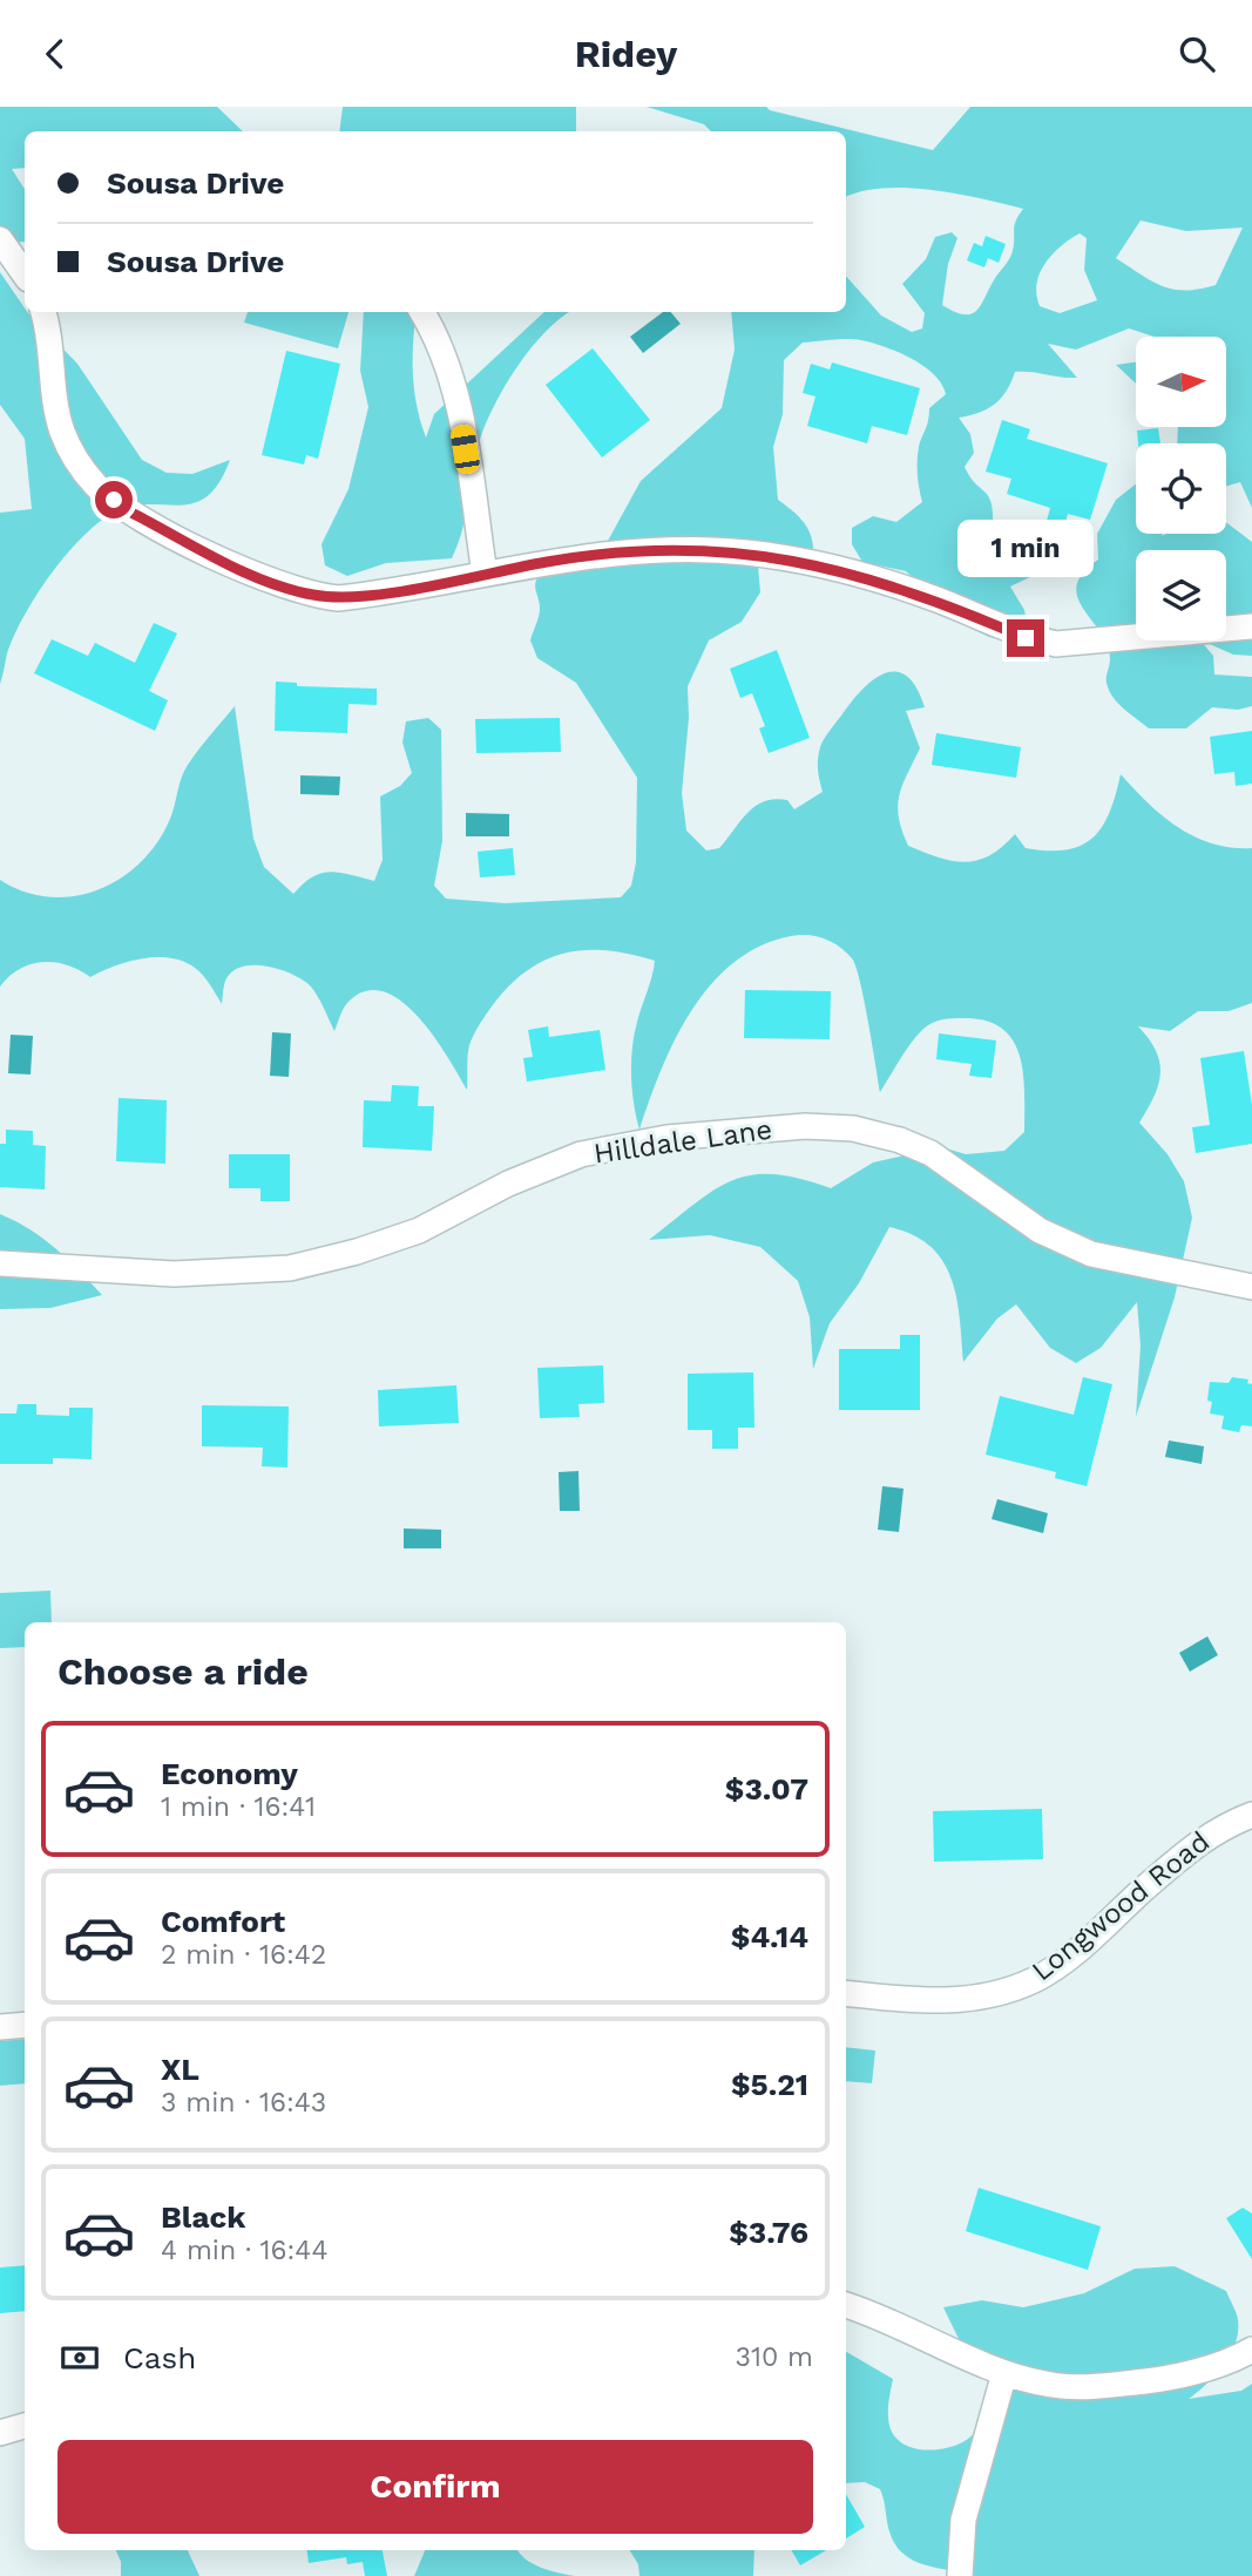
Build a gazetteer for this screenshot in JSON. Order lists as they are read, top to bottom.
{
  "streets": {
    "street": ["Hilldale Lane", "Longwood Road"]
  },
  "north": "right",
  "page": {
    "header": "Ridey",
    "banner": ["Sousa Drive", "Sousa Drive"],
    "bubble": "1 min",
    "heading": "Choose a ride",
    "list": [
      {
        "name": "Economy",
        "note": "1 min · 16:41",
        "value": "$3.07"
      },
      {
        "name": "Comfort",
        "note": "2 min · 16:42",
        "value": "$4.14"
      },
      {
        "name": "XL",
        "note": "3 min · 16:43",
        "value": "$5.21"
      },
      {
        "name": "Black",
        "note": "4 min · 16:44",
        "value": "$3.76"
      }
    ],
    "pay": ["Cash", "310 m"],
    "buttons": "Confirm"
  }
}
